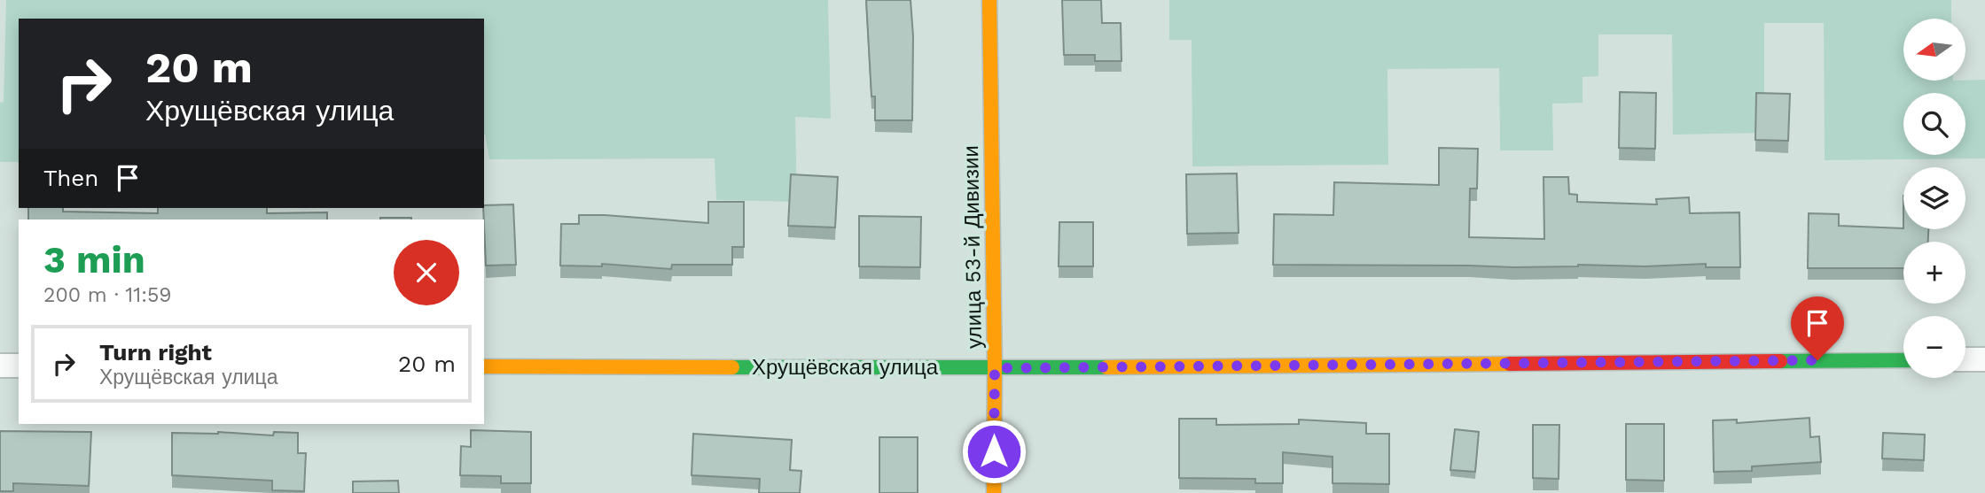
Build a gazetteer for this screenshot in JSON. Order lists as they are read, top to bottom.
{
  "streets": {
    "street": ["улица 53-й Дивизии", "Хрущёвская улица"]
  },
  "crossings": [
    ["улица 53-й Дивизии", "Хрущёвская улица"]
  ],
  "north": "left",
  "page": {
    "map_buttons": ["+", "−"],
    "turn": ["20 m", "Хрущёвская улица"],
    "then": "Then",
    "heading": ["3 min", "200 m · 11:59"],
    "list": [
      {
        "name": "Turn right",
        "note": "Хрущёвская улица",
        "value": "20 m"
      }
    ]
  }
}
